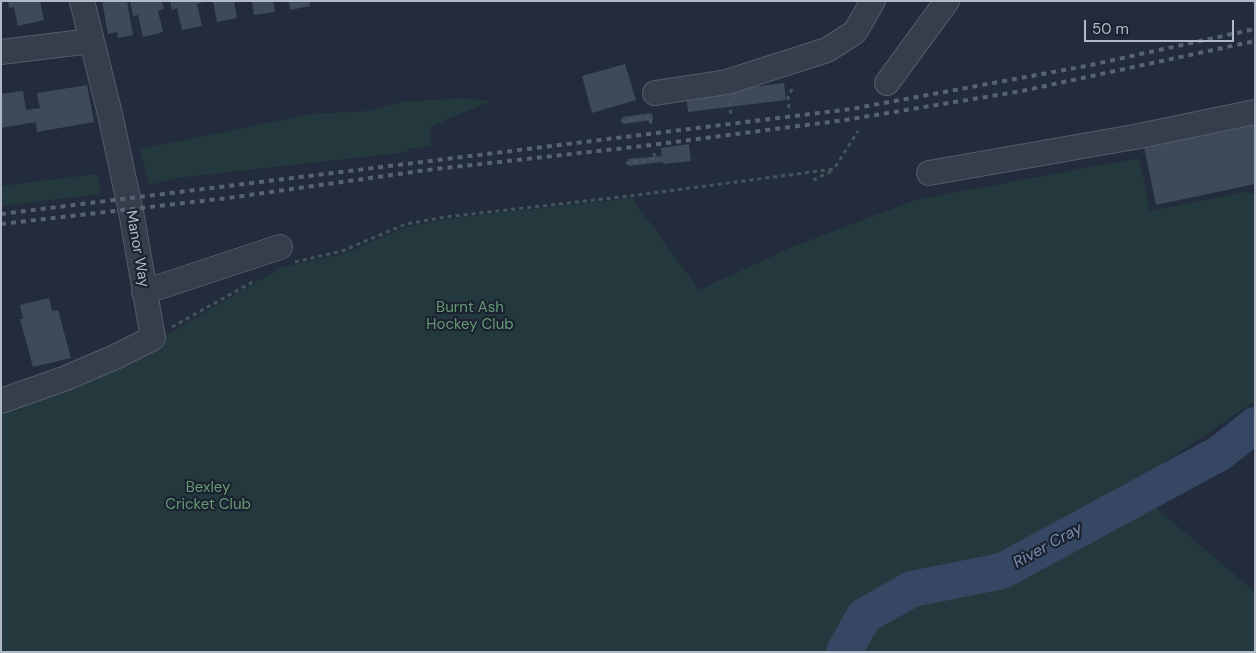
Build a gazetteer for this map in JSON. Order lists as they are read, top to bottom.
{
  "streets": {
    "street": ["Manor Way"]
  },
  "water": ["River Cray"],
  "parks": ["Burnt Ash Hockey Club", "Bexley Cricket Club"],
  "scale_bar": "50 m"
}
